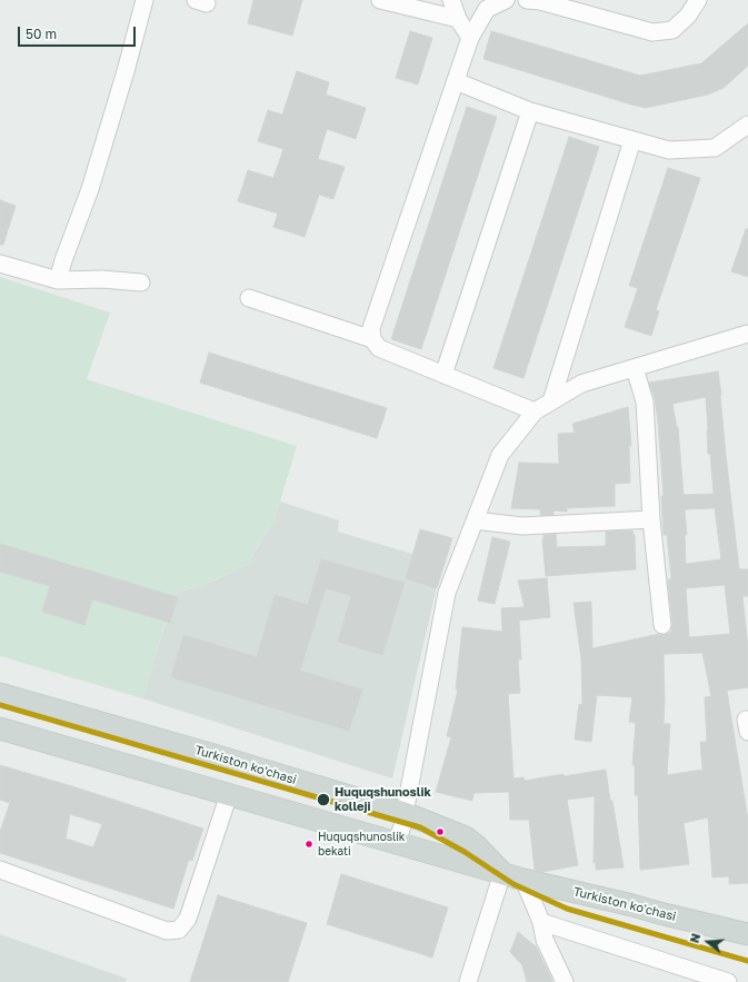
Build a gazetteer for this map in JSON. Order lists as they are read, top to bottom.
{
  "streets": {
    "main road": ["Turkiston ko'chasi"]
  },
  "places": ["Huquqshunoslik kolleji", "Huquqshunoslik bekati"],
  "scale_bar": "50 m",
  "north": "left"
}
